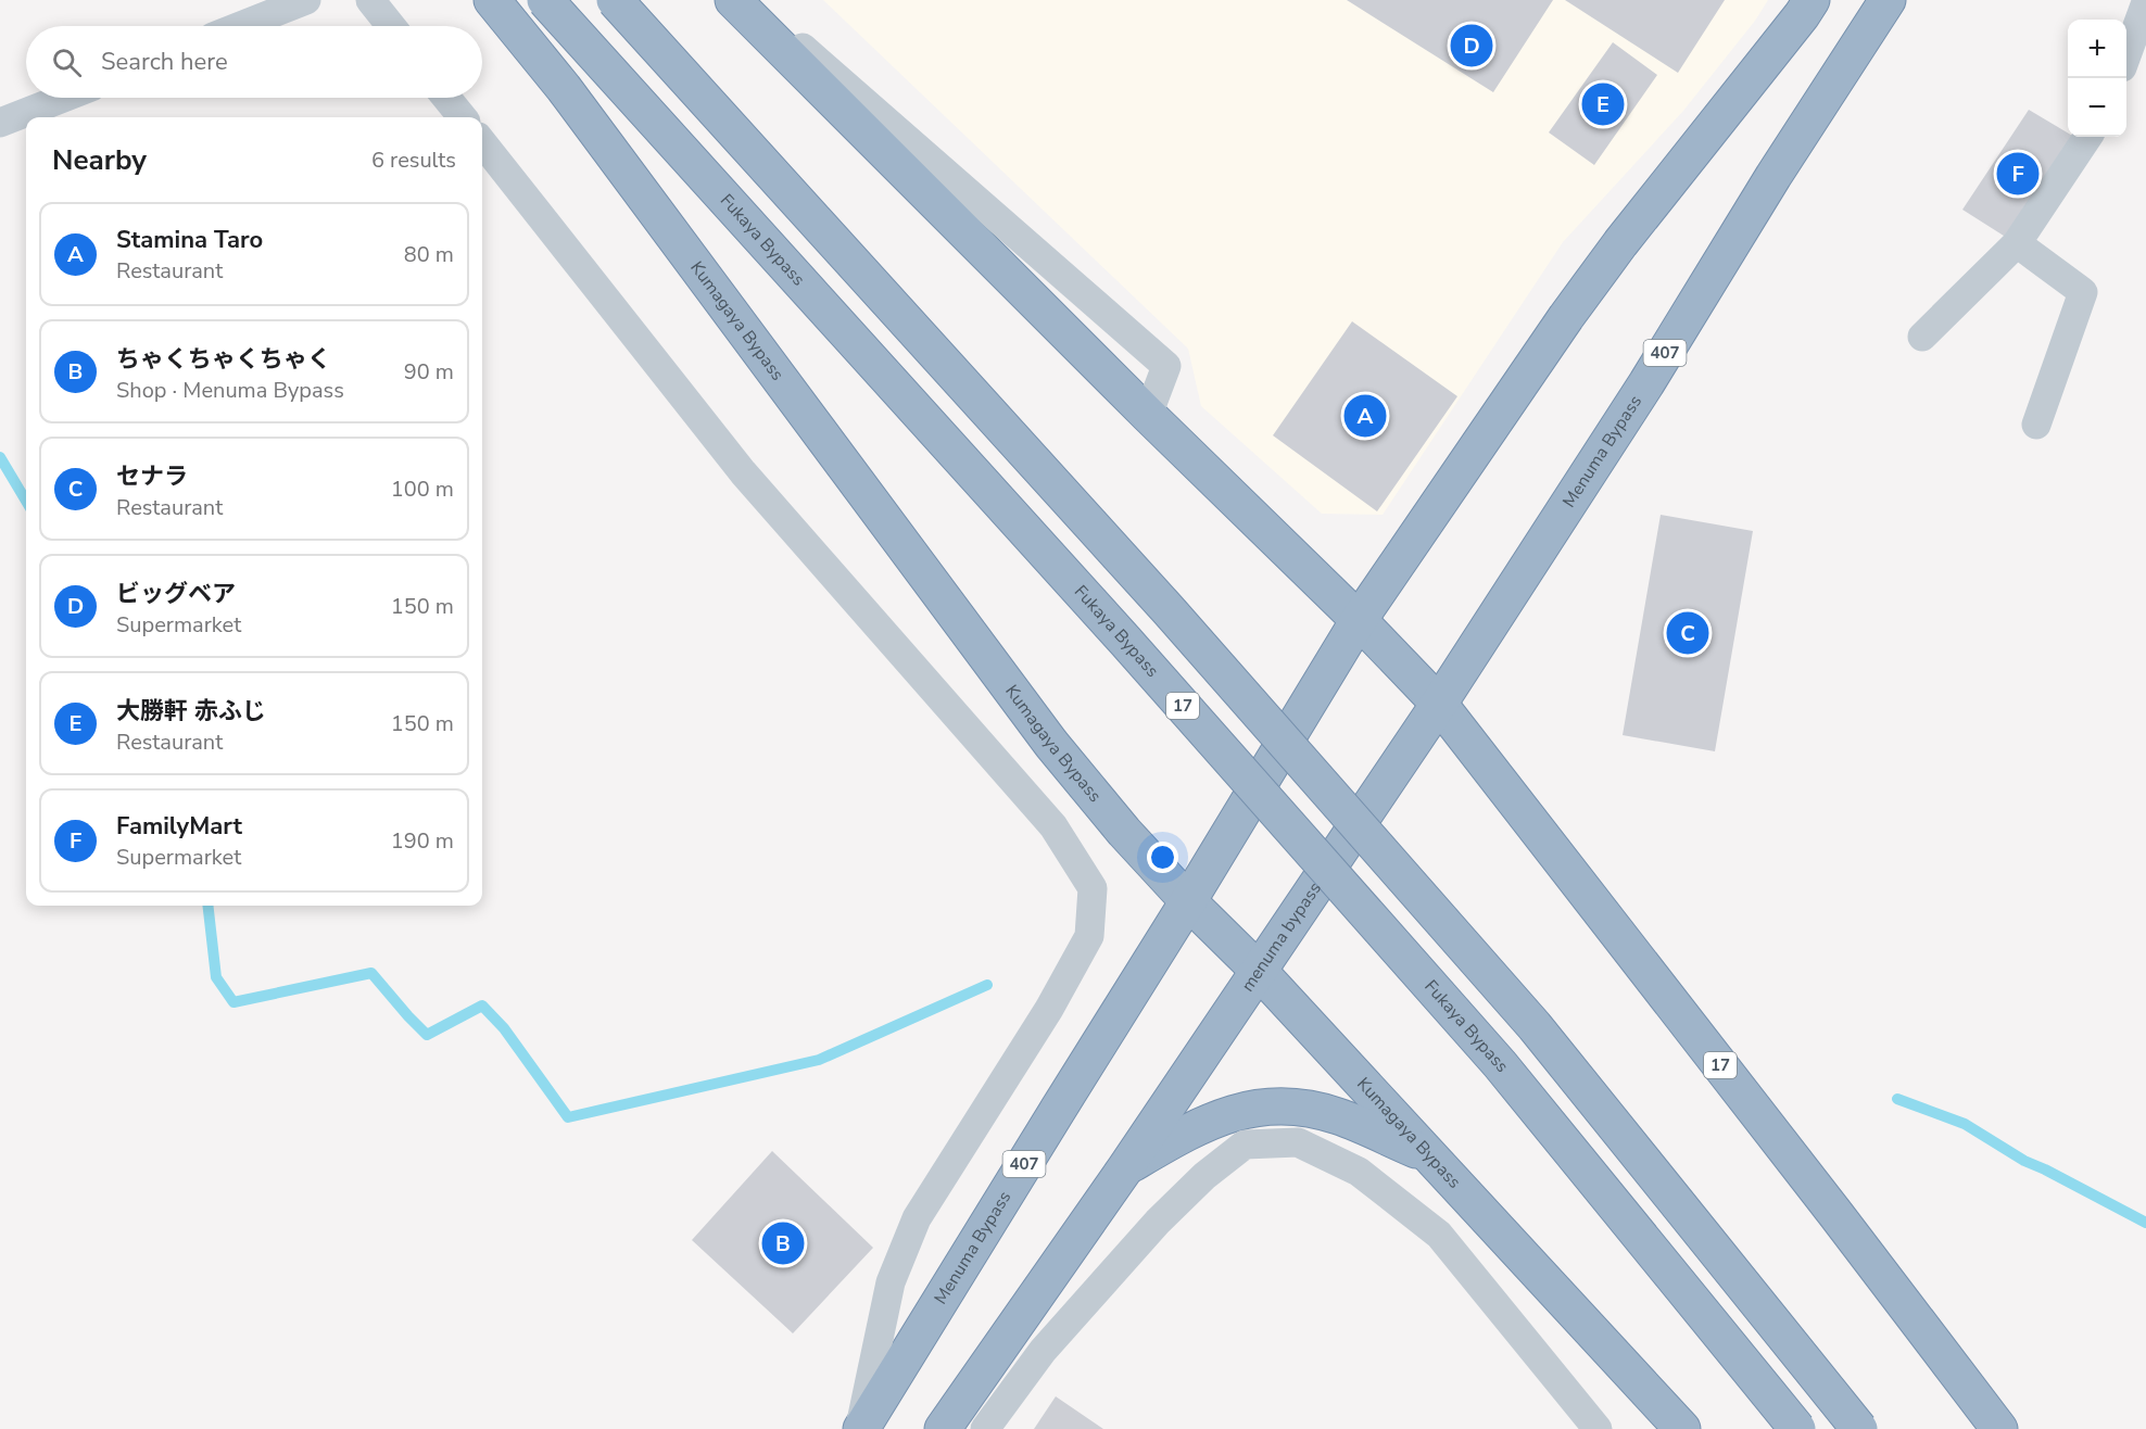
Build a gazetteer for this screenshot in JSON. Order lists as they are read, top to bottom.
{
  "streets": {
    "highway": [
      "Fukaya Bypass",
      "Kumagaya Bypass",
      "407",
      "Menuma Bypass",
      "17",
      "menuma bypass"
    ]
  },
  "crossings": [
    ["Kumagaya Bypass", "407"],
    ["Kumagaya Bypass", "Menuma Bypass"],
    ["Kumagaya Bypass", "menuma bypass"],
    ["407", "Menuma Bypass"],
    ["407", "17"],
    ["407", "menuma bypass"],
    ["Menuma Bypass", "17"],
    ["Menuma Bypass", "menuma bypass"],
    ["17", "menuma bypass"]
  ],
  "page": {
    "map_buttons": ["+", "−"],
    "pins": [
      "D",
      "E",
      "F",
      "A",
      "C",
      "B"
    ],
    "search": "Search here",
    "heading": ["Nearby", "6 results"],
    "list": [
      {
        "mark": "A",
        "name": "Stamina Taro",
        "note": "Restaurant",
        "value": "80 m"
      },
      {
        "mark": "B",
        "name": "ちゃくちゃくちゃく",
        "note": "Shop · Menuma Bypass",
        "value": "90 m"
      },
      {
        "mark": "C",
        "name": "セナラ",
        "note": "Restaurant",
        "value": "100 m"
      },
      {
        "mark": "D",
        "name": "ビッグベア",
        "note": "Supermarket",
        "value": "150 m"
      },
      {
        "mark": "E",
        "name": "大勝軒 赤ふじ",
        "note": "Restaurant",
        "value": "150 m"
      },
      {
        "mark": "F",
        "name": "FamilyMart",
        "note": "Supermarket",
        "value": "190 m"
      }
    ]
  }
}
